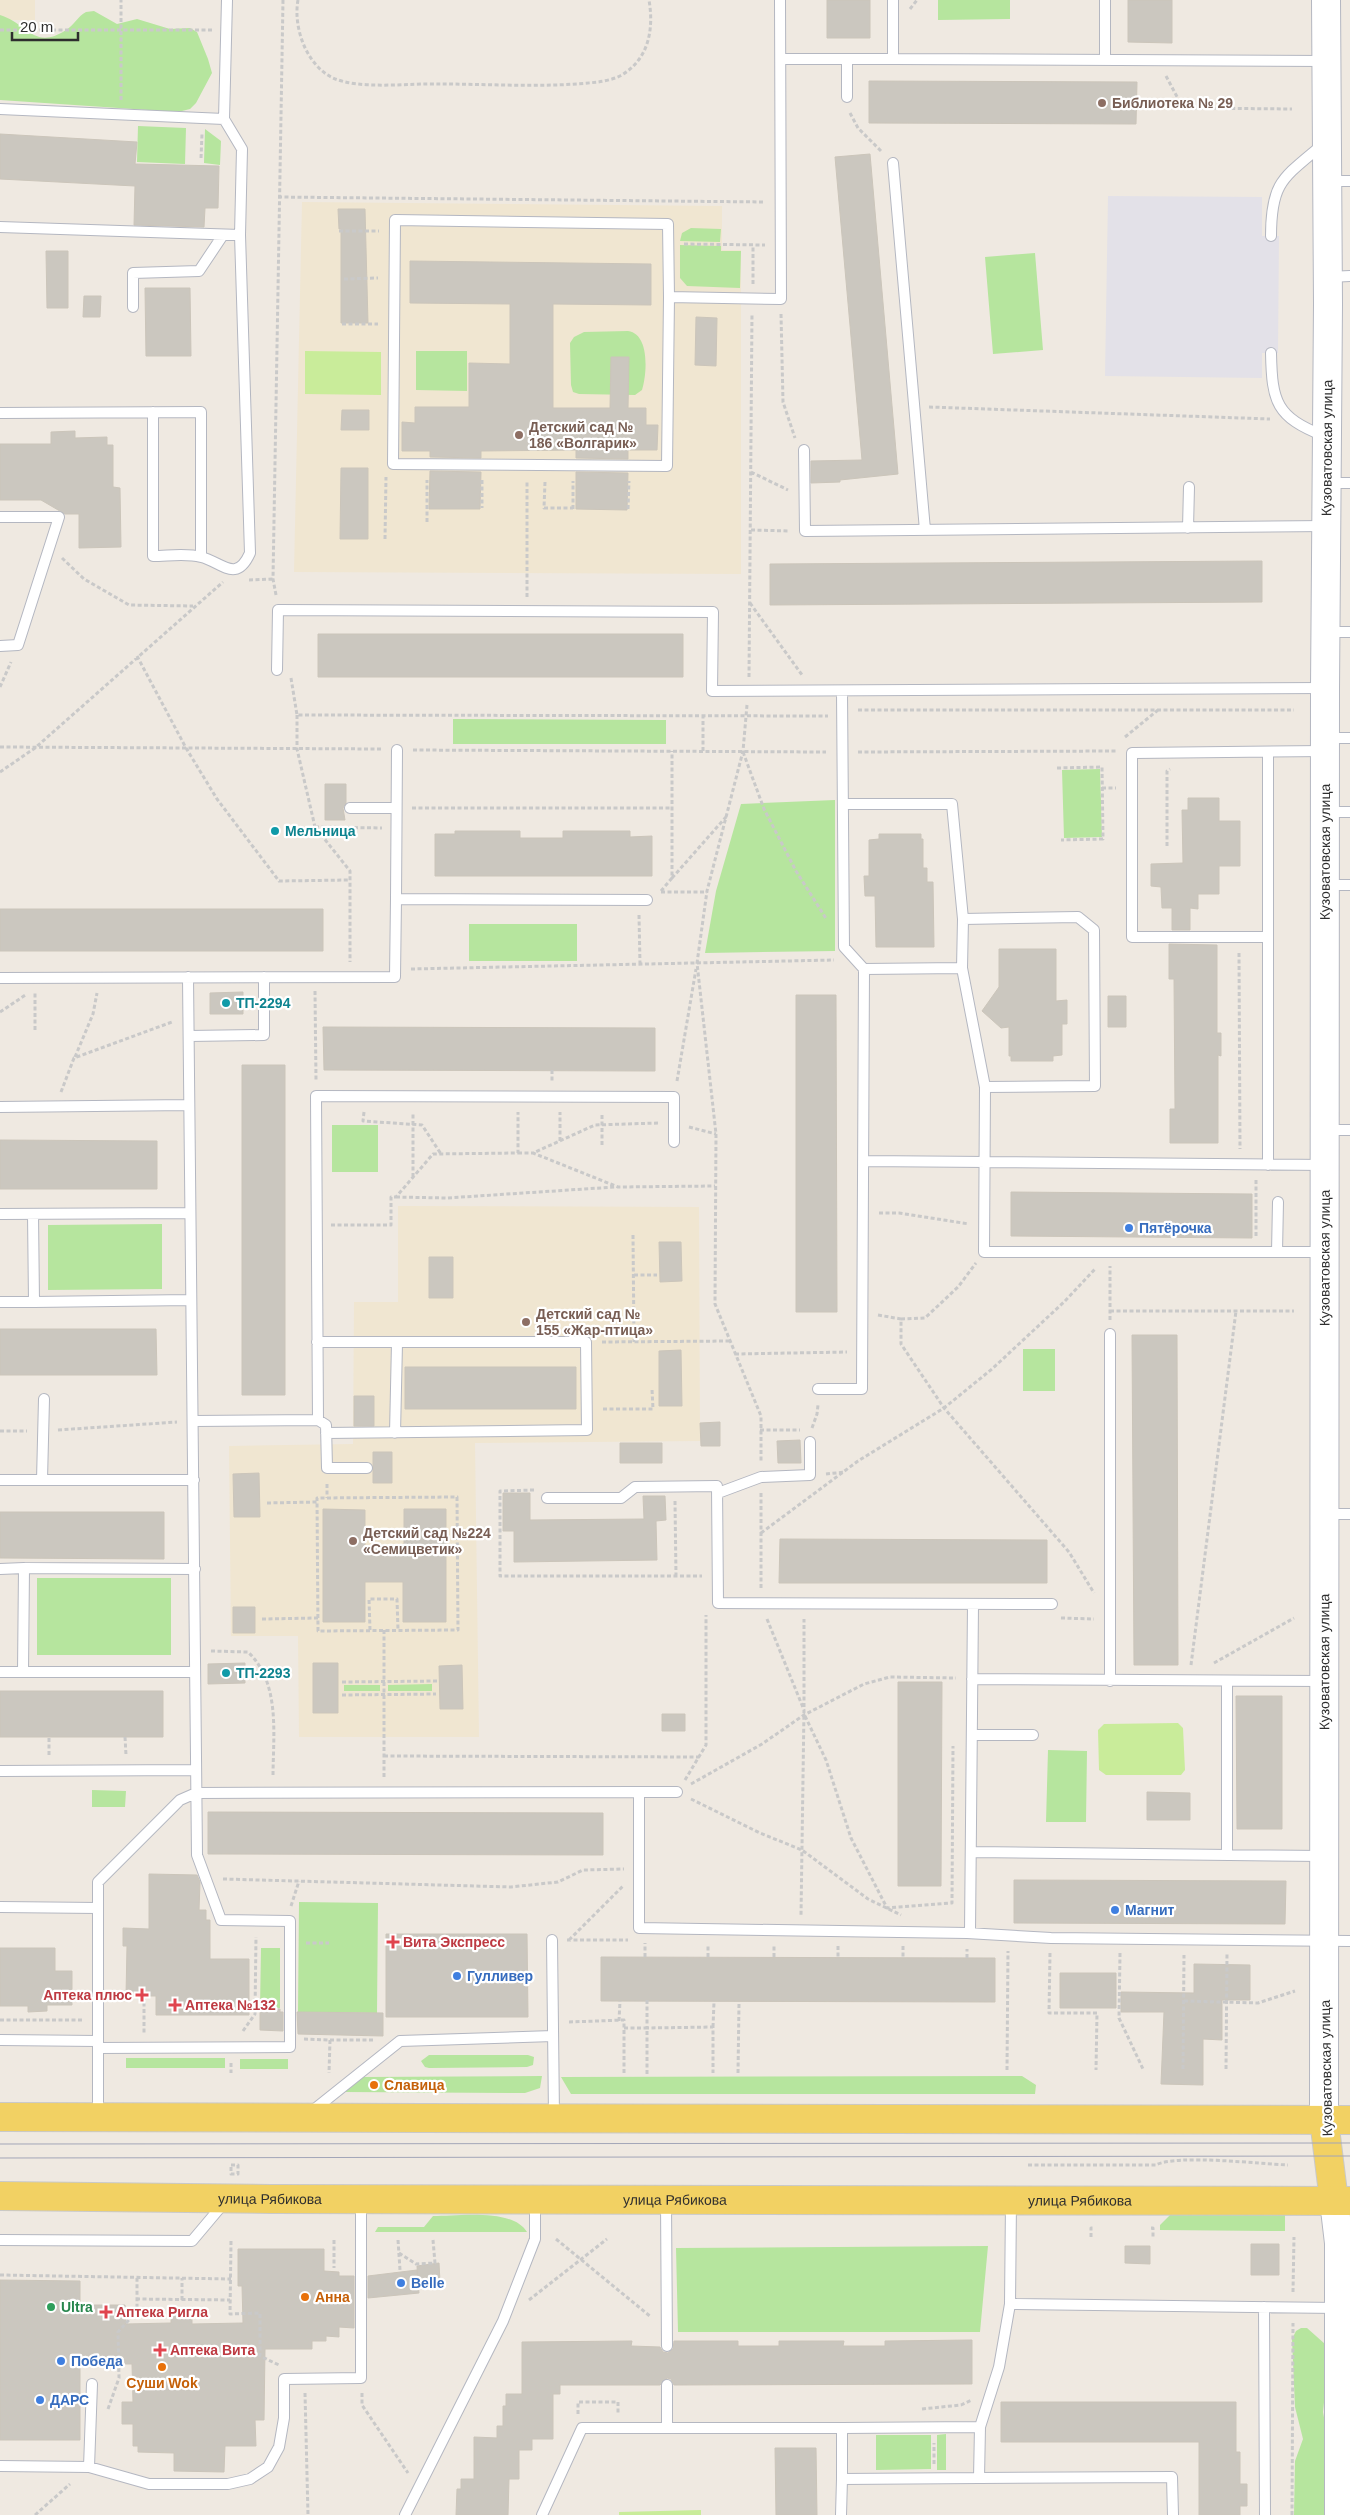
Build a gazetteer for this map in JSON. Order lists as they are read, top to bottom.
{
  "streets": {
    "main road": ["Кузоватовская улица", "улица Рябикова"]
  },
  "crossings": [
    ["Кузоватовская улица", "улица Рябикова"]
  ],
  "places": {
    "other": [
      "Библиотека № 29",
      "Детский сад № 186 «Волгарик»",
      "Мельница",
      "ТП-2294",
      "Пятёрочка",
      "Детский сад № 155 «Жар-птица»",
      "Детский сад №224 «Семицветик»",
      "ТП-2293",
      "Магнит",
      "Гулливер",
      "Славица",
      "Belle",
      "Анна",
      "Ultra",
      "Победа",
      "Суши Wok",
      "ДАРС"
    ],
    "health": [
      "Вита Экспресс",
      "Аптека плюс",
      "Аптека №132",
      "Аптека Ригла",
      "Аптека Вита"
    ]
  },
  "scale_bar": "20 m"
}
